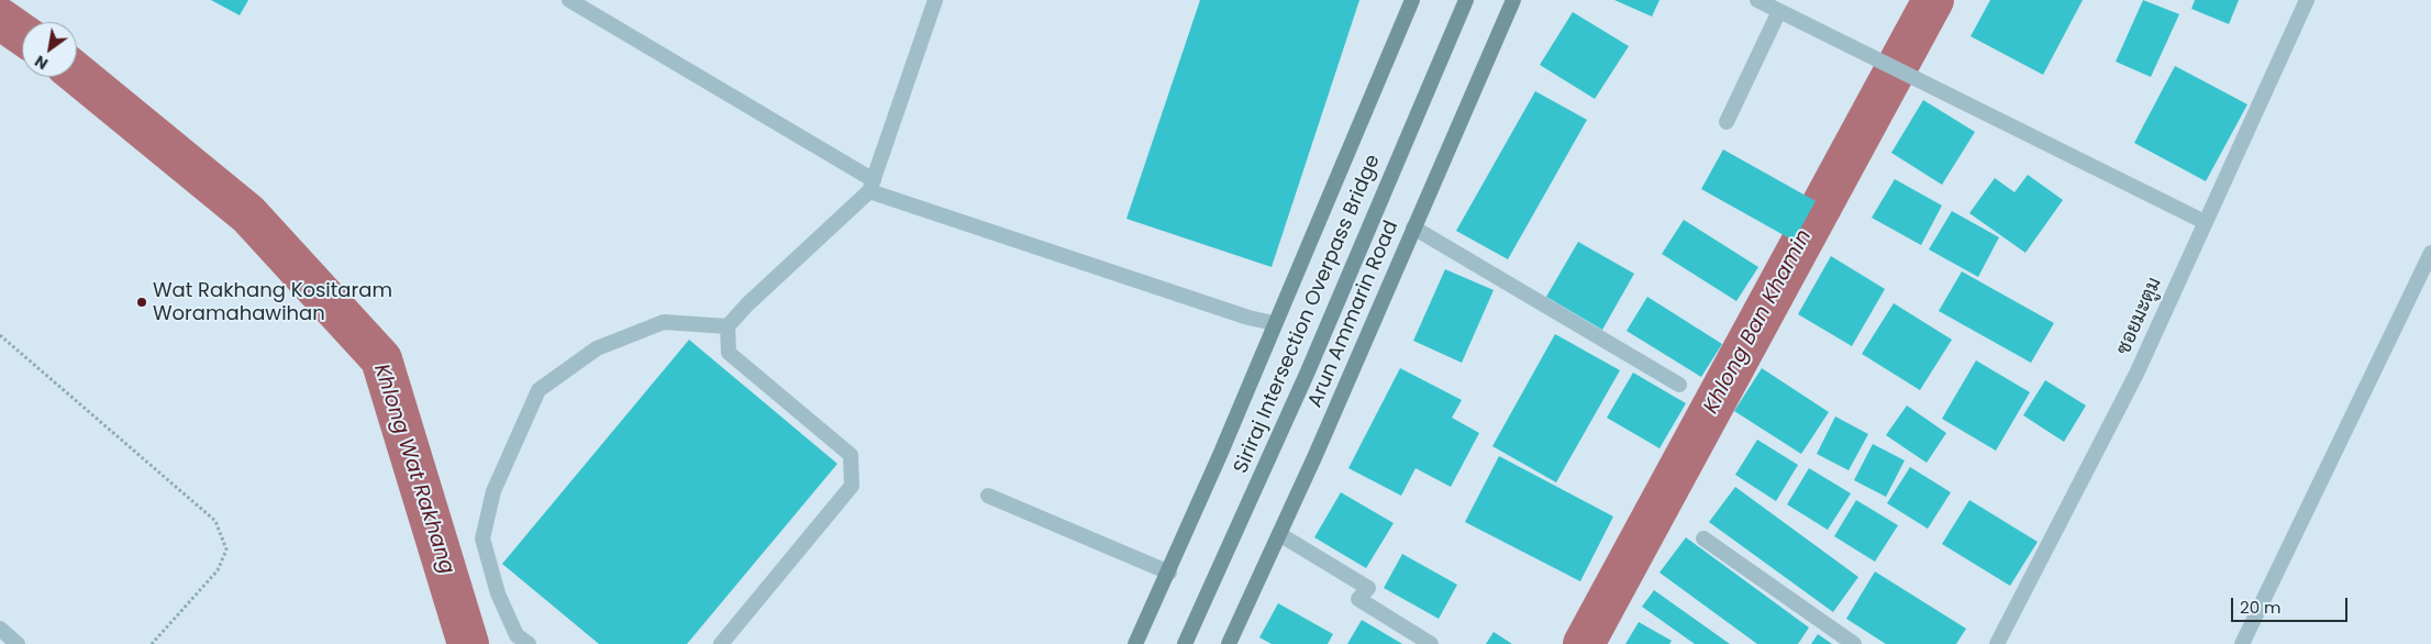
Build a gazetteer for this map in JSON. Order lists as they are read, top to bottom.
{
  "streets": {
    "main road": ["Siriraj Intersection Overpass Bridge", "Arun Ammarin Road"],
    "street": ["ซอยมะตูม"]
  },
  "water": ["Khlong Ban Khamin", "Khlong Wat Rakhang"],
  "places": ["Wat Rakhang Kositaram Woramahawihan"],
  "scale_bar": "20 m",
  "north": "bottom left"
}
